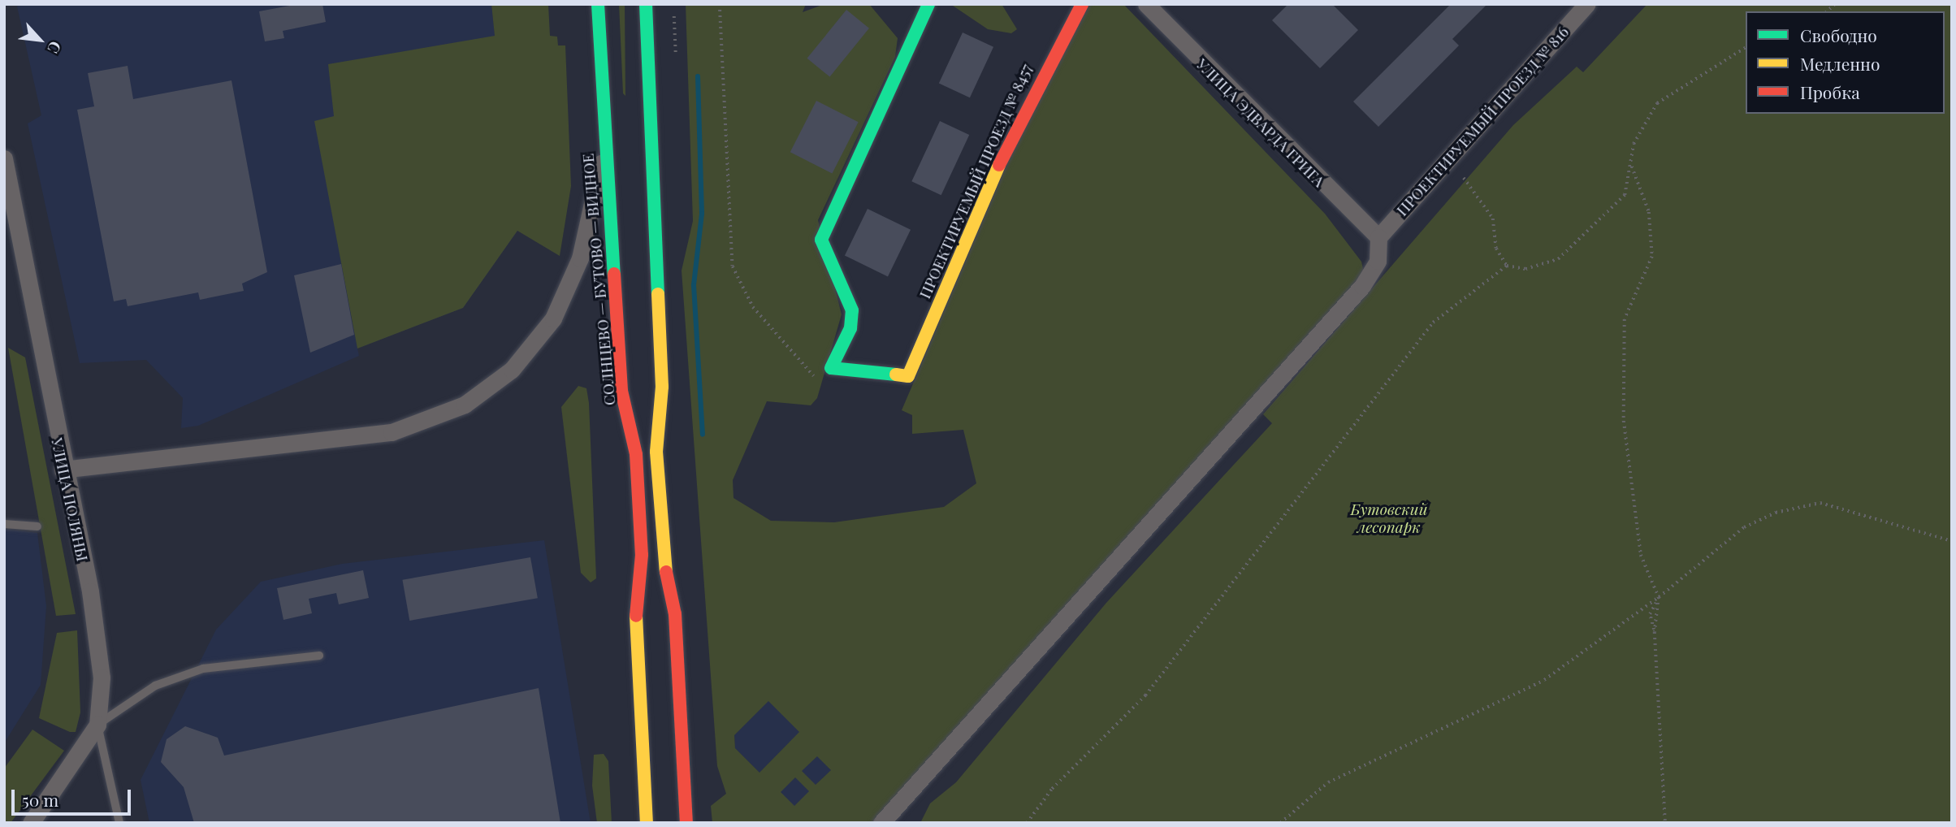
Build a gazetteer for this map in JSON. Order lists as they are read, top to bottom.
{
  "streets": {
    "main road": ["ПРОЕКТИРУЕМЫЙ ПРОЕЗД № 8457", "СОЛНЦЕВО — БУТОВО — ВИДНОЕ"],
    "street": ["ПРОЕКТИРУЕМЫЙ ПРОЕЗД № 816", "УЛИЦА ЭДВАРДА ГРИГА", "УЛИЦА ПОЛЯНЫ"]
  },
  "crossings": [
    ["ПРОЕКТИРУЕМЫЙ ПРОЕЗД № 816", "УЛИЦА ЭДВАРДА ГРИГА"]
  ],
  "parks": ["Бутовский лесопарк"],
  "legend": ["Свободно", "Медленно", "Пробка"],
  "scale_bar": "50 m",
  "north": "bottom right"
}
